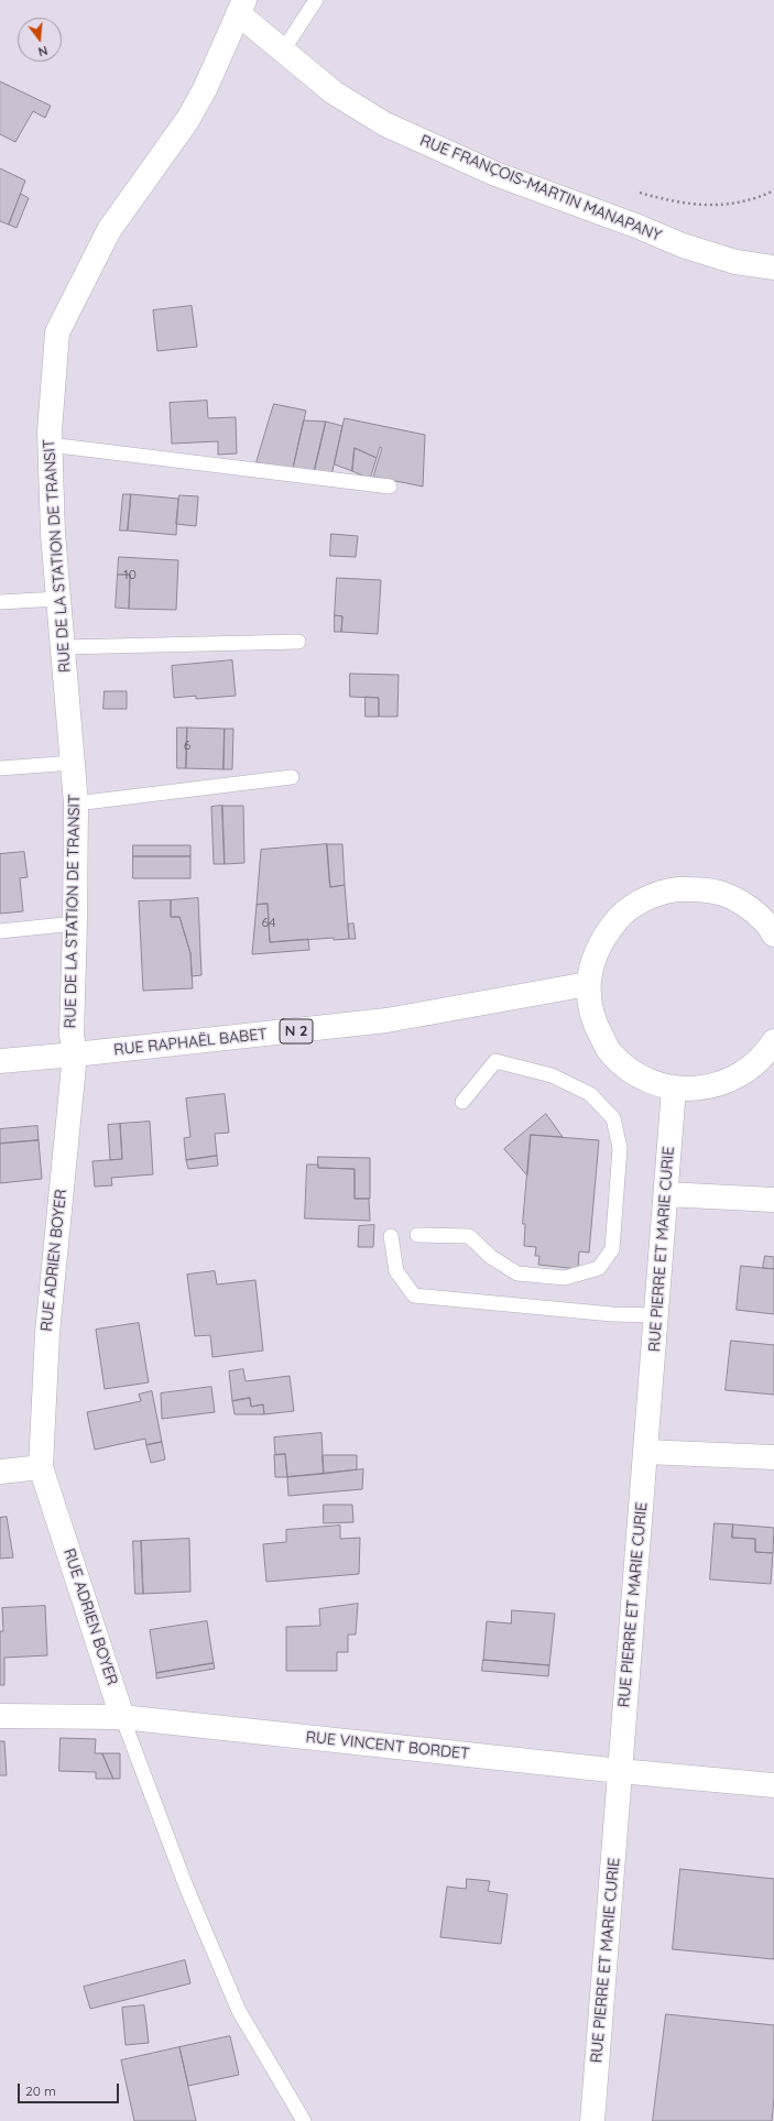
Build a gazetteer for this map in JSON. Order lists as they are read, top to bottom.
{
  "streets": {
    "street": [
      "RUE FRANÇOIS-MARTIN MANAPANY",
      "RUE DE LA STATION DE TRANSIT",
      "N 2",
      "RUE RAPHAËL BABET",
      "RUE PIERRE ET MARIE CURIE",
      "RUE ADRIEN BOYER",
      "RUE VINCENT BORDET"
    ]
  },
  "crossings": [
    ["RUE FRANÇOIS-MARTIN MANAPANY", "RUE DE LA STATION DE TRANSIT"],
    ["RUE DE LA STATION DE TRANSIT", "RUE RAPHAËL BABET"],
    ["RUE DE LA STATION DE TRANSIT", "RUE ADRIEN BOYER"],
    ["RUE RAPHAËL BABET", "RUE ADRIEN BOYER"],
    ["RUE PIERRE ET MARIE CURIE", "RUE VINCENT BORDET"],
    ["RUE ADRIEN BOYER", "RUE VINCENT BORDET"]
  ],
  "house_numbers": ["10", "6", "64"],
  "scale_bar": "20 m",
  "north": "bottom"
}
